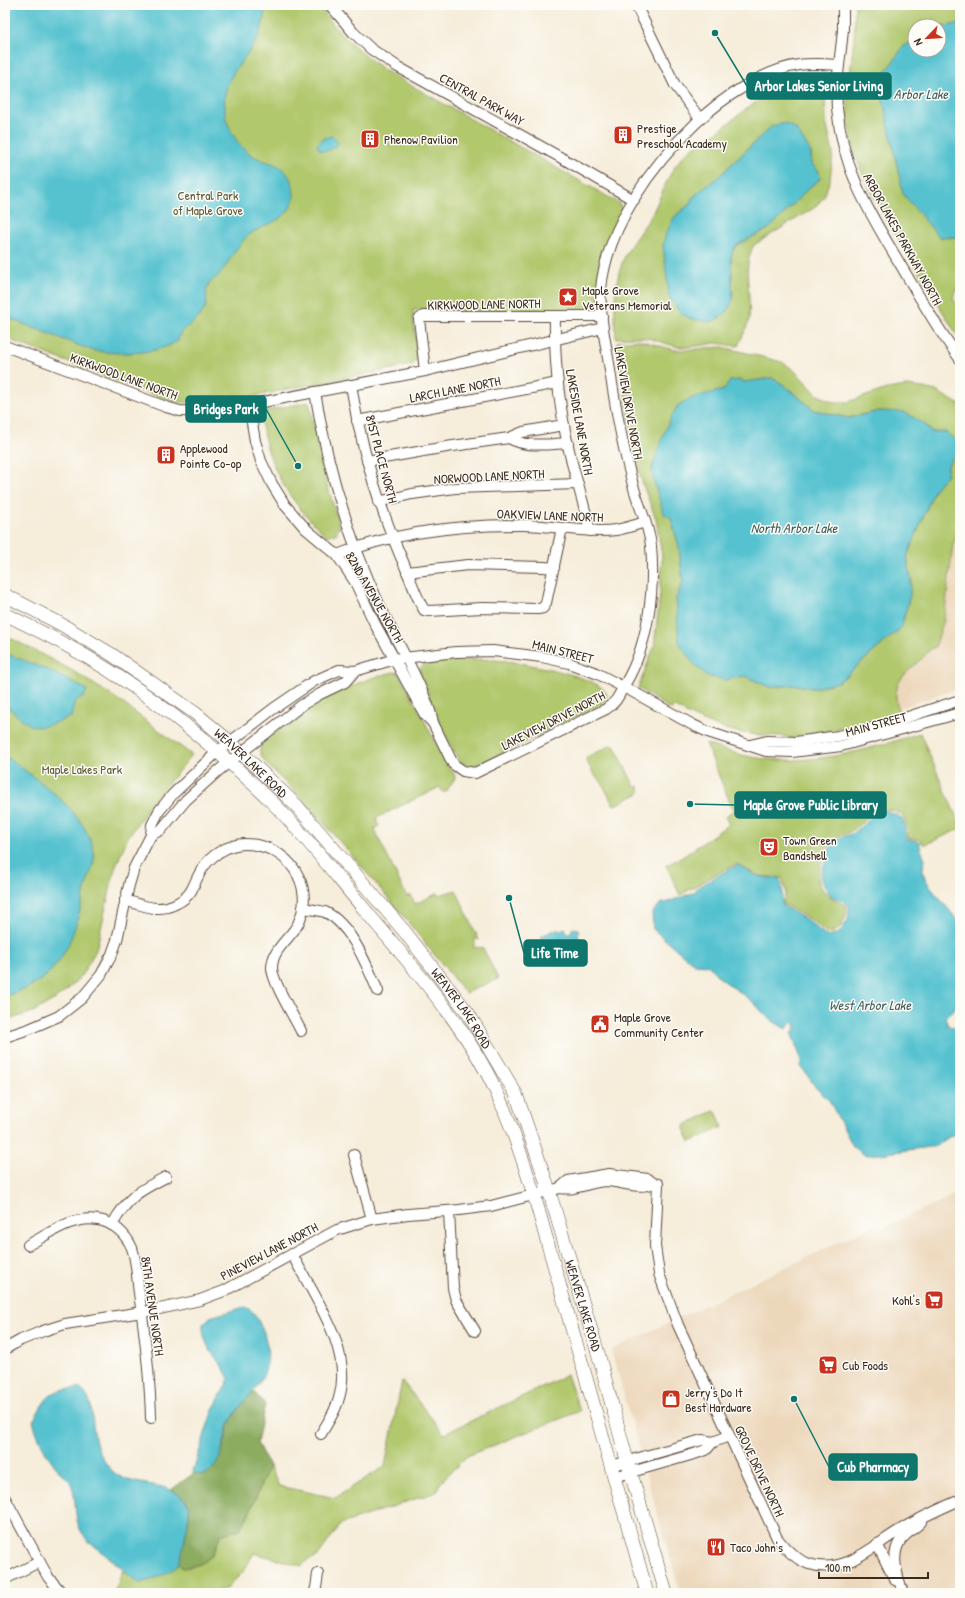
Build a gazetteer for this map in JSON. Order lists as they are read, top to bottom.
{
  "streets": {
    "main road": ["WEAVER LAKE ROAD"],
    "street": [
      "CENTRAL PARK WAY",
      "ARBOR LAKES PARKWAY NORTH",
      "KIRKWOOD LANE NORTH",
      "LARCH LANE NORTH",
      "LAKEVIEW DRIVE NORTH",
      "LAKESIDE LANE NORTH",
      "81ST PLACE NORTH",
      "NORWOOD LANE NORTH",
      "OAKVIEW LANE NORTH",
      "82ND AVENUE NORTH",
      "MAIN STREET",
      "PINEVIEW LANE NORTH",
      "84TH AVENUE NORTH",
      "GROVE DRIVE NORTH"
    ]
  },
  "crossings": [
    ["CENTRAL PARK WAY", "LAKEVIEW DRIVE NORTH"],
    ["ARBOR LAKES PARKWAY NORTH", "LAKEVIEW DRIVE NORTH"],
    ["KIRKWOOD LANE NORTH", "LAKEVIEW DRIVE NORTH"],
    ["KIRKWOOD LANE NORTH", "LAKESIDE LANE NORTH"],
    ["KIRKWOOD LANE NORTH", "81ST PLACE NORTH"],
    ["KIRKWOOD LANE NORTH", "82ND AVENUE NORTH"],
    ["LARCH LANE NORTH", "LAKESIDE LANE NORTH"],
    ["LARCH LANE NORTH", "81ST PLACE NORTH"],
    ["LAKEVIEW DRIVE NORTH", "OAKVIEW LANE NORTH"],
    ["LAKEVIEW DRIVE NORTH", "82ND AVENUE NORTH"],
    ["LAKEVIEW DRIVE NORTH", "MAIN STREET"],
    ["LAKESIDE LANE NORTH", "NORWOOD LANE NORTH"],
    ["LAKESIDE LANE NORTH", "OAKVIEW LANE NORTH"],
    ["81ST PLACE NORTH", "NORWOOD LANE NORTH"],
    ["81ST PLACE NORTH", "OAKVIEW LANE NORTH"],
    ["OAKVIEW LANE NORTH", "82ND AVENUE NORTH"],
    ["82ND AVENUE NORTH", "MAIN STREET"],
    ["MAIN STREET", "WEAVER LAKE ROAD"],
    ["WEAVER LAKE ROAD", "PINEVIEW LANE NORTH"],
    ["PINEVIEW LANE NORTH", "84TH AVENUE NORTH"],
    ["PINEVIEW LANE NORTH", "GROVE DRIVE NORTH"]
  ],
  "water": ["Arbor Lake", "North Arbor Lake", "West Arbor Lake"],
  "parks": ["Central Park of Maple Grove", "Maple Lakes Park"],
  "places": {
    "other": [
      "Arbor Lakes Senior Living",
      "Bridges Park",
      "Maple Grove Public Library",
      "Life Time",
      "Cub Pharmacy"
    ],
    "building": ["Prestige Preschool Academy", "Phenow Pavilion", "Applewood Pointe Co-op"],
    "place": ["Maple Grove Veterans Memorial"],
    "theatre": ["Town Green Bandshell"],
    "public building": ["Maple Grove Community Center"],
    "supermarket": ["Kohl's", "Cub Foods"],
    "shop": ["Jerry's Do It Best Hardware"],
    "restaurant": ["Taco John's"]
  },
  "scale_bar": "100 m",
  "north": "bottom left"
}
